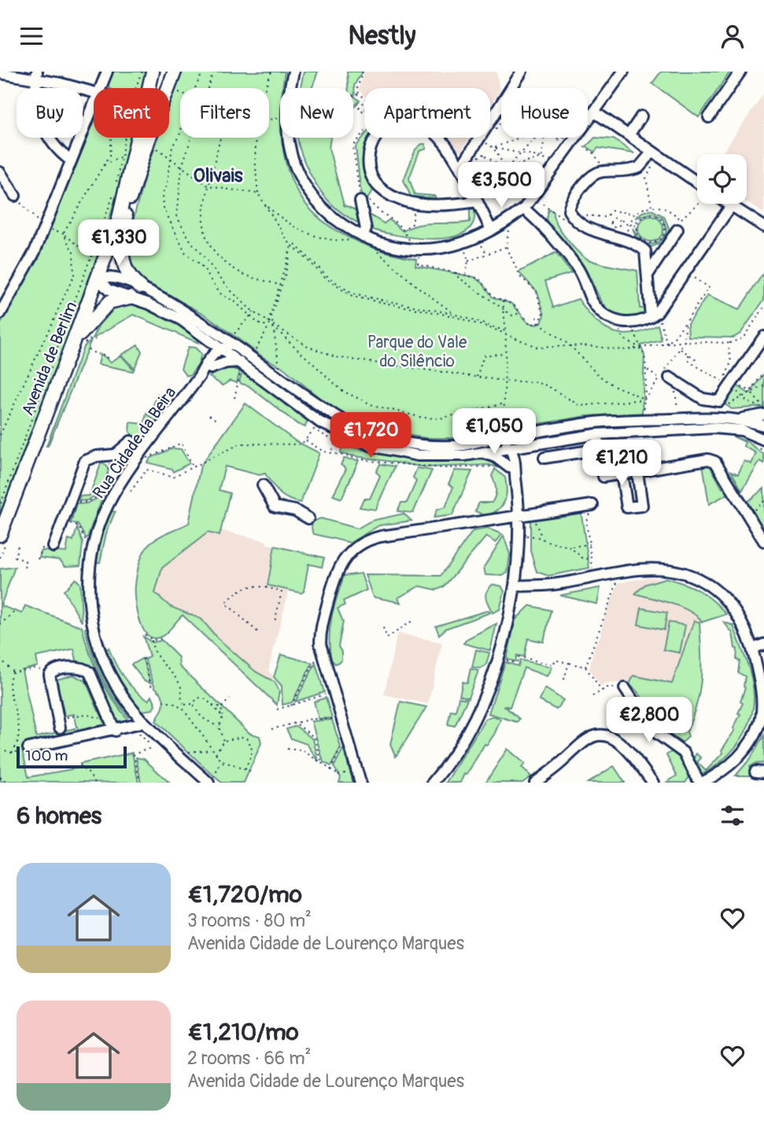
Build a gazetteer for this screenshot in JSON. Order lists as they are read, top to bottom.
{
  "streets": {
    "main road": ["Avenida de Berlim"],
    "street": ["Rua Cidade da Beira"]
  },
  "districts": ["Olivais"],
  "parks": ["Parque do Vale do Silêncio"],
  "scale_bar": "100 m",
  "page": {
    "header": "Nestly",
    "chip": [
      "Buy",
      "Rent",
      "Filters",
      "New",
      "Apartment",
      "House"
    ],
    "price": [
      "€3,500",
      "€1,330",
      "€1,050",
      "€1,720",
      "€1,210",
      "€2,800"
    ],
    "scale": "100 m",
    "heading": "6 homes",
    "list": [
      {
        "name": "€1,720/mo",
        "note": "3 rooms · 80 m² · Avenida Cidade de Lourenço Marques"
      },
      {
        "name": "€1,210/mo",
        "note": "2 rooms · 66 m² · Avenida Cidade de Lourenço Marques"
      }
    ]
  }
}
